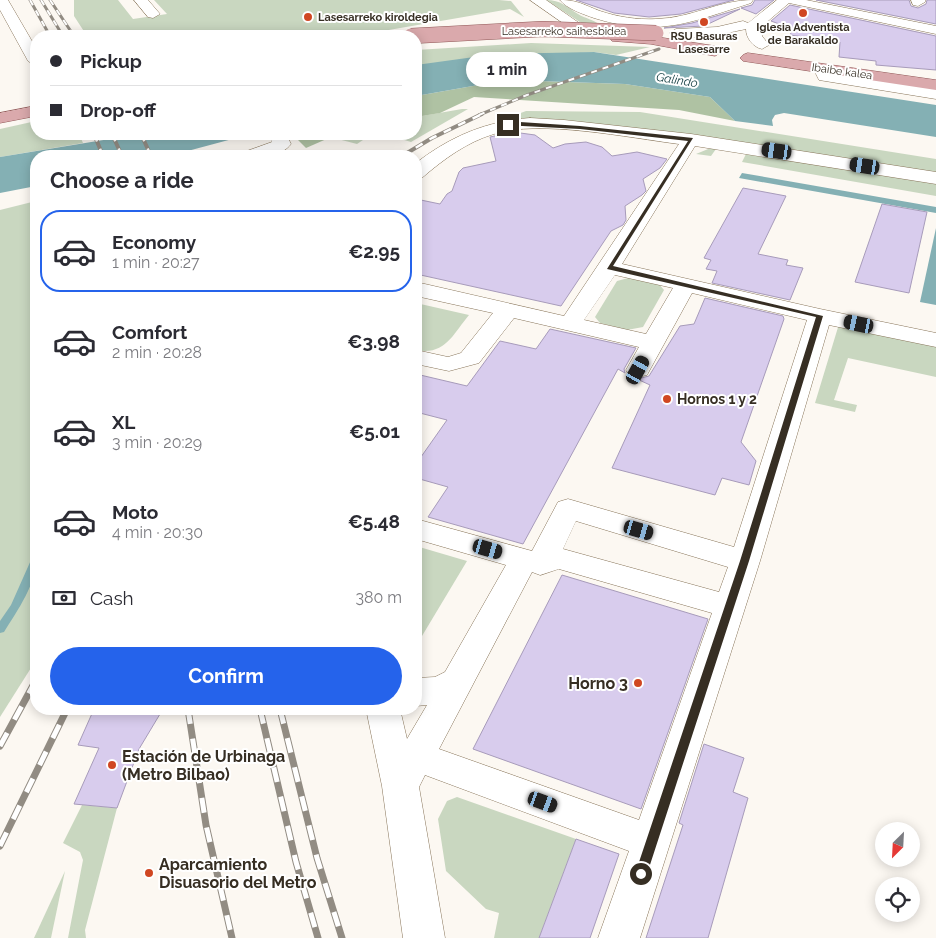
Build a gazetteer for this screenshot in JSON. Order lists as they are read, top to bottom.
{
  "streets": {
    "main road": ["Lasesarreko saihesbidea", "Ibaibe kalea"]
  },
  "crossings": [
    ["Lasesarreko saihesbidea", "Ibaibe kalea"]
  ],
  "water": ["Galindo"],
  "places": [
    "Iglesia Adventista de Barakaldo",
    "Lasesarreko kiroldegia",
    "RSU Basuras Lasesarre",
    "Hornos 1 y 2",
    "Horno 3",
    "Estación de Urbinaga (Metro Bilbao)",
    "Aparcamiento Disuasorio del Metro"
  ],
  "north": "bottom left",
  "page": {
    "banner": ["Pickup", "Drop-off"],
    "bubble": "1 min",
    "heading": "Choose a ride",
    "list": [
      {
        "name": "Economy",
        "note": "1 min · 20:27",
        "value": "€2.95"
      },
      {
        "name": "Comfort",
        "note": "2 min · 20:28",
        "value": "€3.98"
      },
      {
        "name": "XL",
        "note": "3 min · 20:29",
        "value": "€5.01"
      },
      {
        "name": "Moto",
        "note": "4 min · 20:30",
        "value": "€5.48"
      }
    ],
    "pay": ["Cash", "380 m"],
    "buttons": "Confirm"
  }
}
